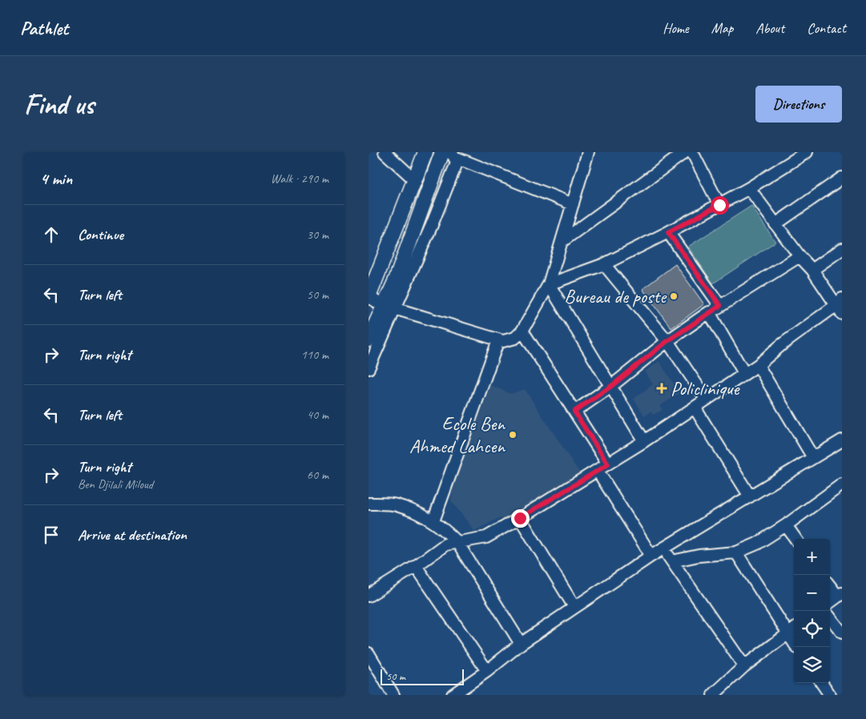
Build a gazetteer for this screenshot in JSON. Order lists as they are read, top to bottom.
{
  "places": {
    "other": ["Bureau de poste", "Ecole Ben Ahmed Lahcen"],
    "health": ["Policlinique"]
  },
  "scale_bar": "50 m",
  "page": {
    "header": "Pathlet",
    "nav": [
      "Home",
      "Map",
      "About",
      "Contact"
    ],
    "buttons": "Directions",
    "title": "Find us",
    "heading": ["4 min", "Walk · 290 m"],
    "list": [
      ["Continue", "30 m"],
      ["Turn left", "50 m"],
      ["Turn right", "110 m"],
      ["Turn left", "40 m"],
      ["Turn right", "Ben Djilali Miloud", "60 m"],
      "Arrive at destination"
    ],
    "map_buttons": ["+", "−"],
    "scale": "50 m"
  }
}
